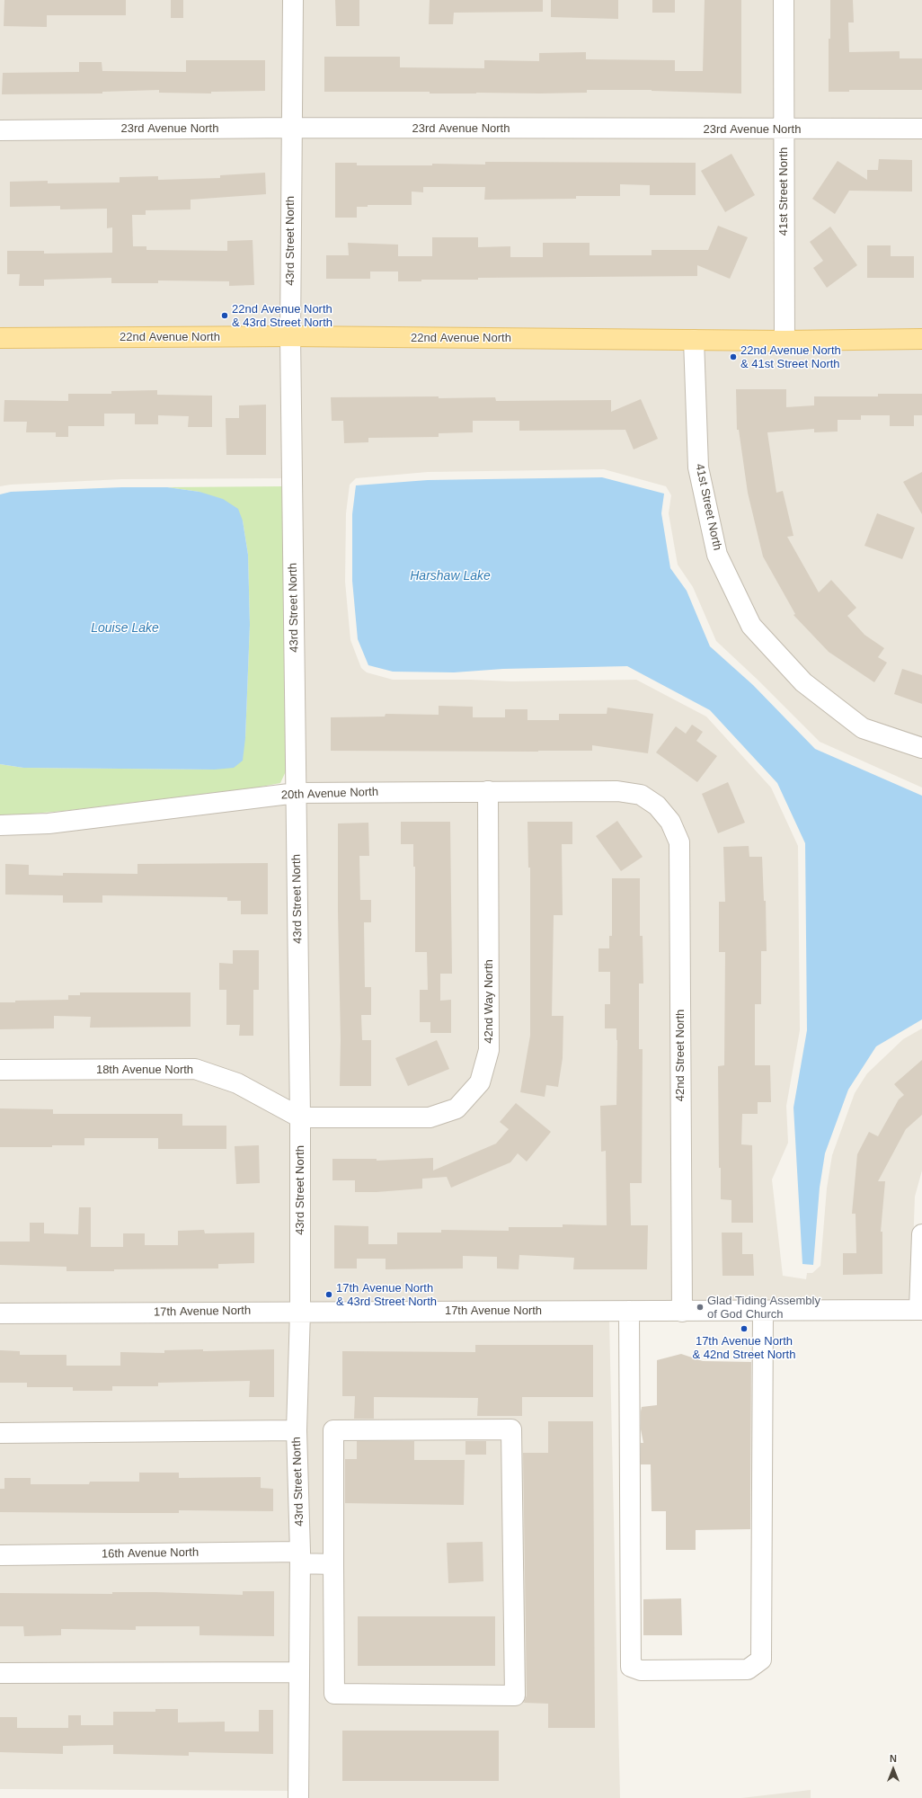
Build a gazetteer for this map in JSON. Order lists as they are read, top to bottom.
{
  "streets": {
    "main road": ["22nd Avenue North"],
    "street": [
      "23rd Avenue North",
      "41st Street North",
      "43rd Street North",
      "20th Avenue North",
      "42nd Way North",
      "42nd Street North",
      "18th Avenue North",
      "17th Avenue North",
      "16th Avenue North"
    ]
  },
  "crossings": [
    ["23rd Avenue North", "41st Street North"],
    ["23rd Avenue North", "43rd Street North"],
    ["41st Street North", "22nd Avenue North"],
    ["43rd Street North", "22nd Avenue North"],
    ["43rd Street North", "20th Avenue North"],
    ["43rd Street North", "42nd Way North"],
    ["43rd Street North", "18th Avenue North"],
    ["43rd Street North", "17th Avenue North"],
    ["43rd Street North", "16th Avenue North"],
    ["20th Avenue North", "42nd Way North"],
    ["20th Avenue North", "42nd Street North"],
    ["42nd Way North", "18th Avenue North"],
    ["42nd Street North", "17th Avenue North"]
  ],
  "water": ["Harshaw Lake", "Louise Lake"],
  "places": [
    "22nd Avenue North & 43rd Street North",
    "22nd Avenue North & 41st Street North",
    "17th Avenue North & 43rd Street North",
    "Glad Tiding Assembly of God Church",
    "17th Avenue North & 42nd Street North"
  ],
  "north": "top"
}
